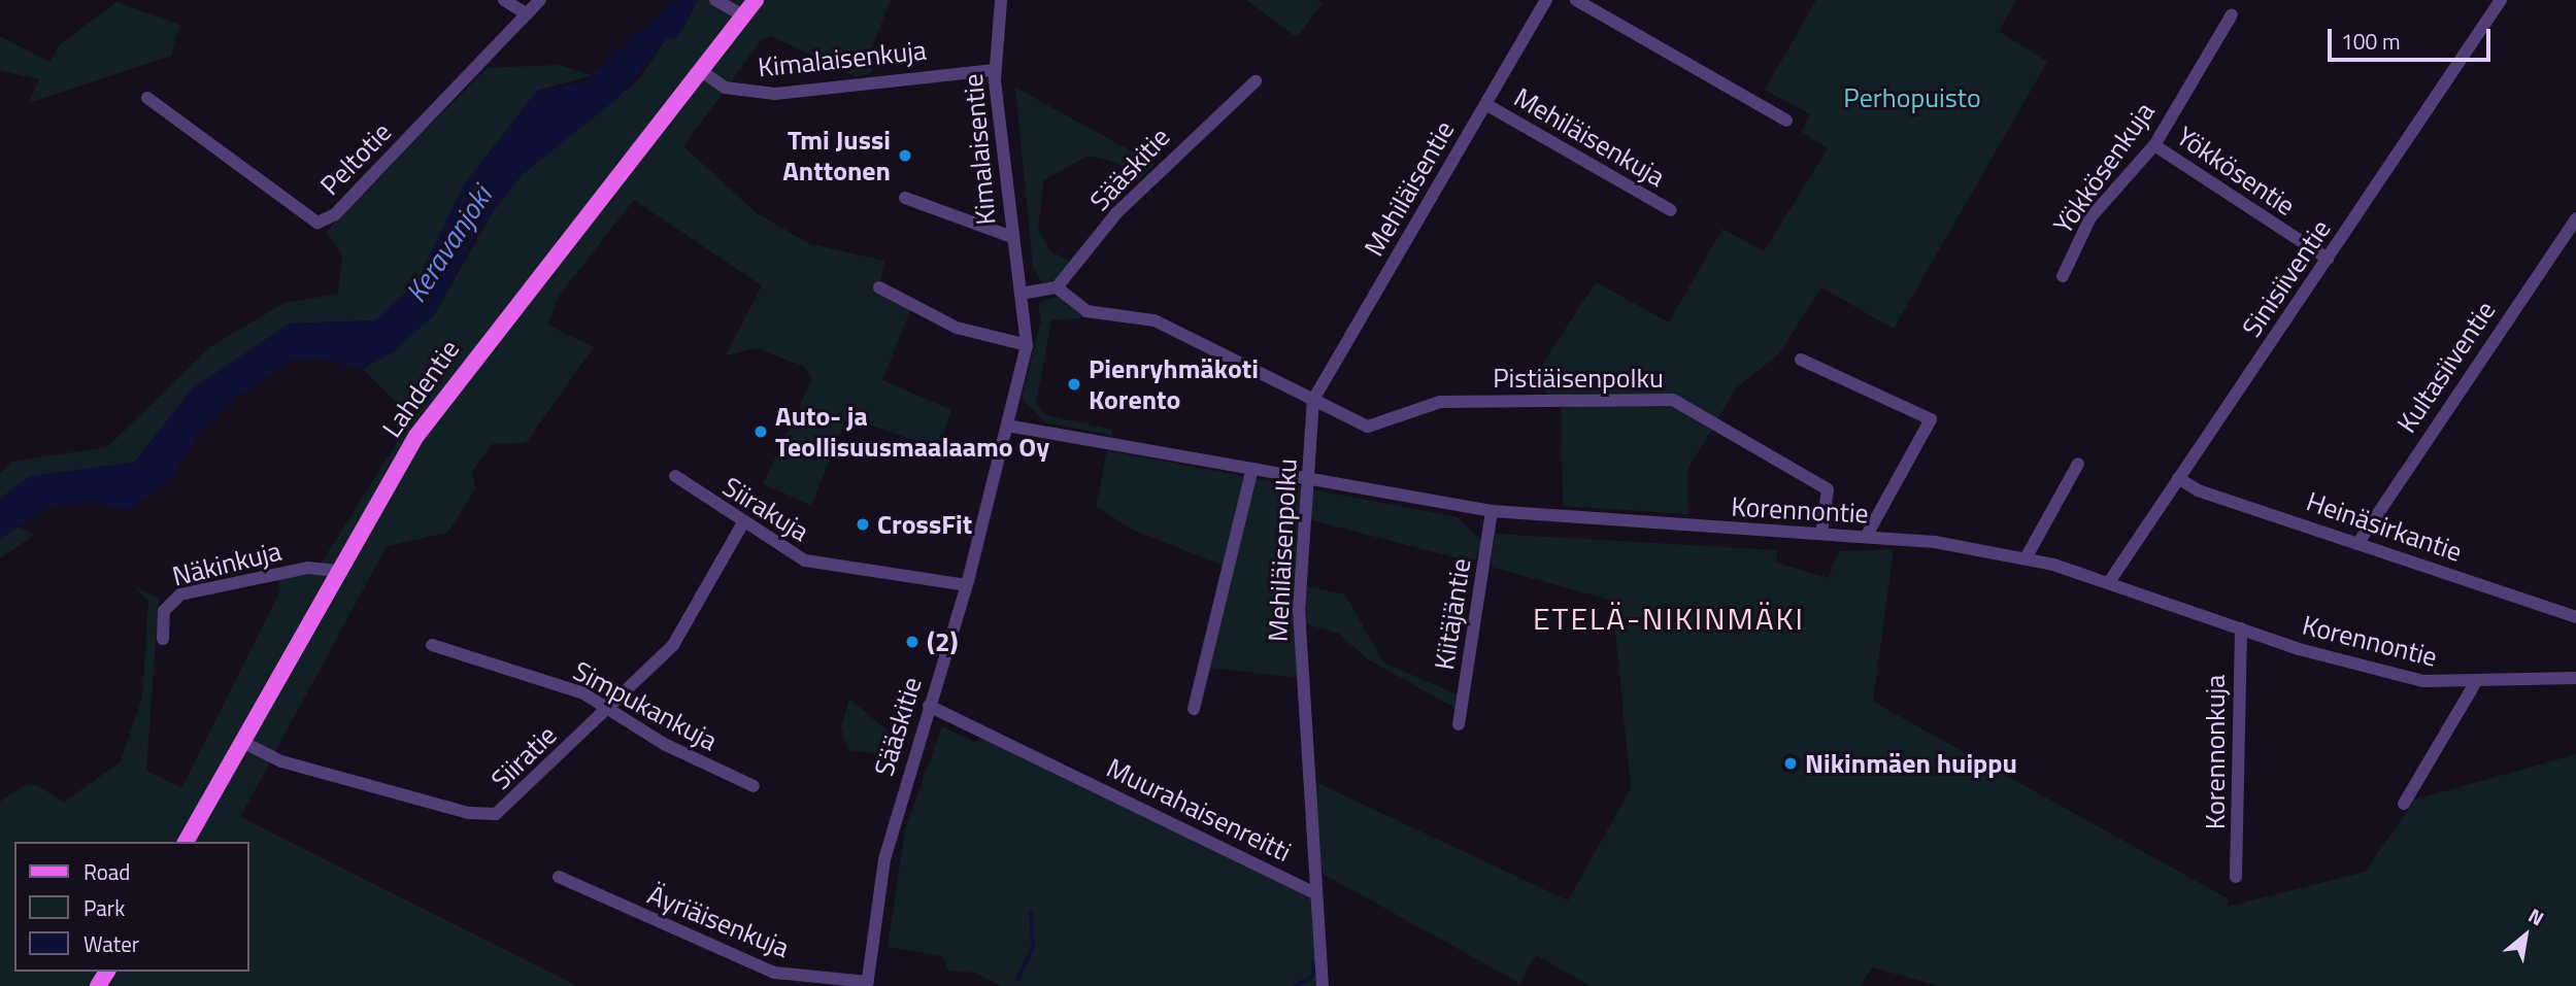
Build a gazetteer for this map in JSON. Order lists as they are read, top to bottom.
{
  "streets": {
    "main road": ["Lahdentie"],
    "street": [
      "Kimalaisenkuja",
      "Mehiläisenkuja",
      "Kimalaisentie",
      "Peltotie",
      "Yökkösenkuja",
      "Sääskitie",
      "Yökkösentie",
      "Mehiläisentie",
      "Sinisiiventie",
      "Kultasiiventie",
      "Pistiäisenpolku",
      "Siirakuja",
      "Korennontie",
      "Heinäsirkantie",
      "Mehiläisenpolku",
      "Näkinkuja",
      "Kiitäjäntie",
      "Simpukankuja",
      "Korennonkuja",
      "Siiratie",
      "Muurahaisenreitti",
      "Äyriäisenkuja"
    ]
  },
  "crossings": [
    ["Kimalaisenkuja", "Kimalaisentie"],
    ["Kimalaisenkuja", "Lahdentie"],
    ["Mehiläisenkuja", "Mehiläisentie"],
    ["Kimalaisentie", "Sääskitie"],
    ["Yökkösenkuja", "Yökkösentie"],
    ["Sääskitie", "Siirakuja"],
    ["Sääskitie", "Korennontie"],
    ["Sääskitie", "Muurahaisenreitti"],
    ["Sääskitie", "Äyriäisenkuja"],
    ["Yökkösentie", "Sinisiiventie"],
    ["Mehiläisentie", "Pistiäisenpolku"],
    ["Mehiläisentie", "Mehiläisenpolku"],
    ["Sinisiiventie", "Korennontie"],
    ["Sinisiiventie", "Heinäsirkantie"],
    ["Kultasiiventie", "Heinäsirkantie"],
    ["Pistiäisenpolku", "Korennontie"],
    ["Pistiäisenpolku", "Mehiläisenpolku"],
    ["Lahdentie", "Näkinkuja"],
    ["Lahdentie", "Siiratie"],
    ["Siirakuja", "Siiratie"],
    ["Korennontie", "Mehiläisenpolku"],
    ["Korennontie", "Kiitäjäntie"],
    ["Korennontie", "Korennonkuja"],
    ["Mehiläisenpolku", "Muurahaisenreitti"],
    ["Simpukankuja", "Siiratie"]
  ],
  "districts": ["ETELÄ-NIKINMÄKI"],
  "water": ["Keravanjoki"],
  "parks": ["Perhopuisto"],
  "places": [
    "Tmi Jussi Anttonen",
    "Pienryhmäkoti Korento",
    "Auto- ja Teollisuusmaalaamo Oy",
    "CrossFit",
    "(2)",
    "Nikinmäen huippu"
  ],
  "legend": ["Road", "Park", "Water"],
  "scale_bar": "100 m",
  "north": "top right"
}
